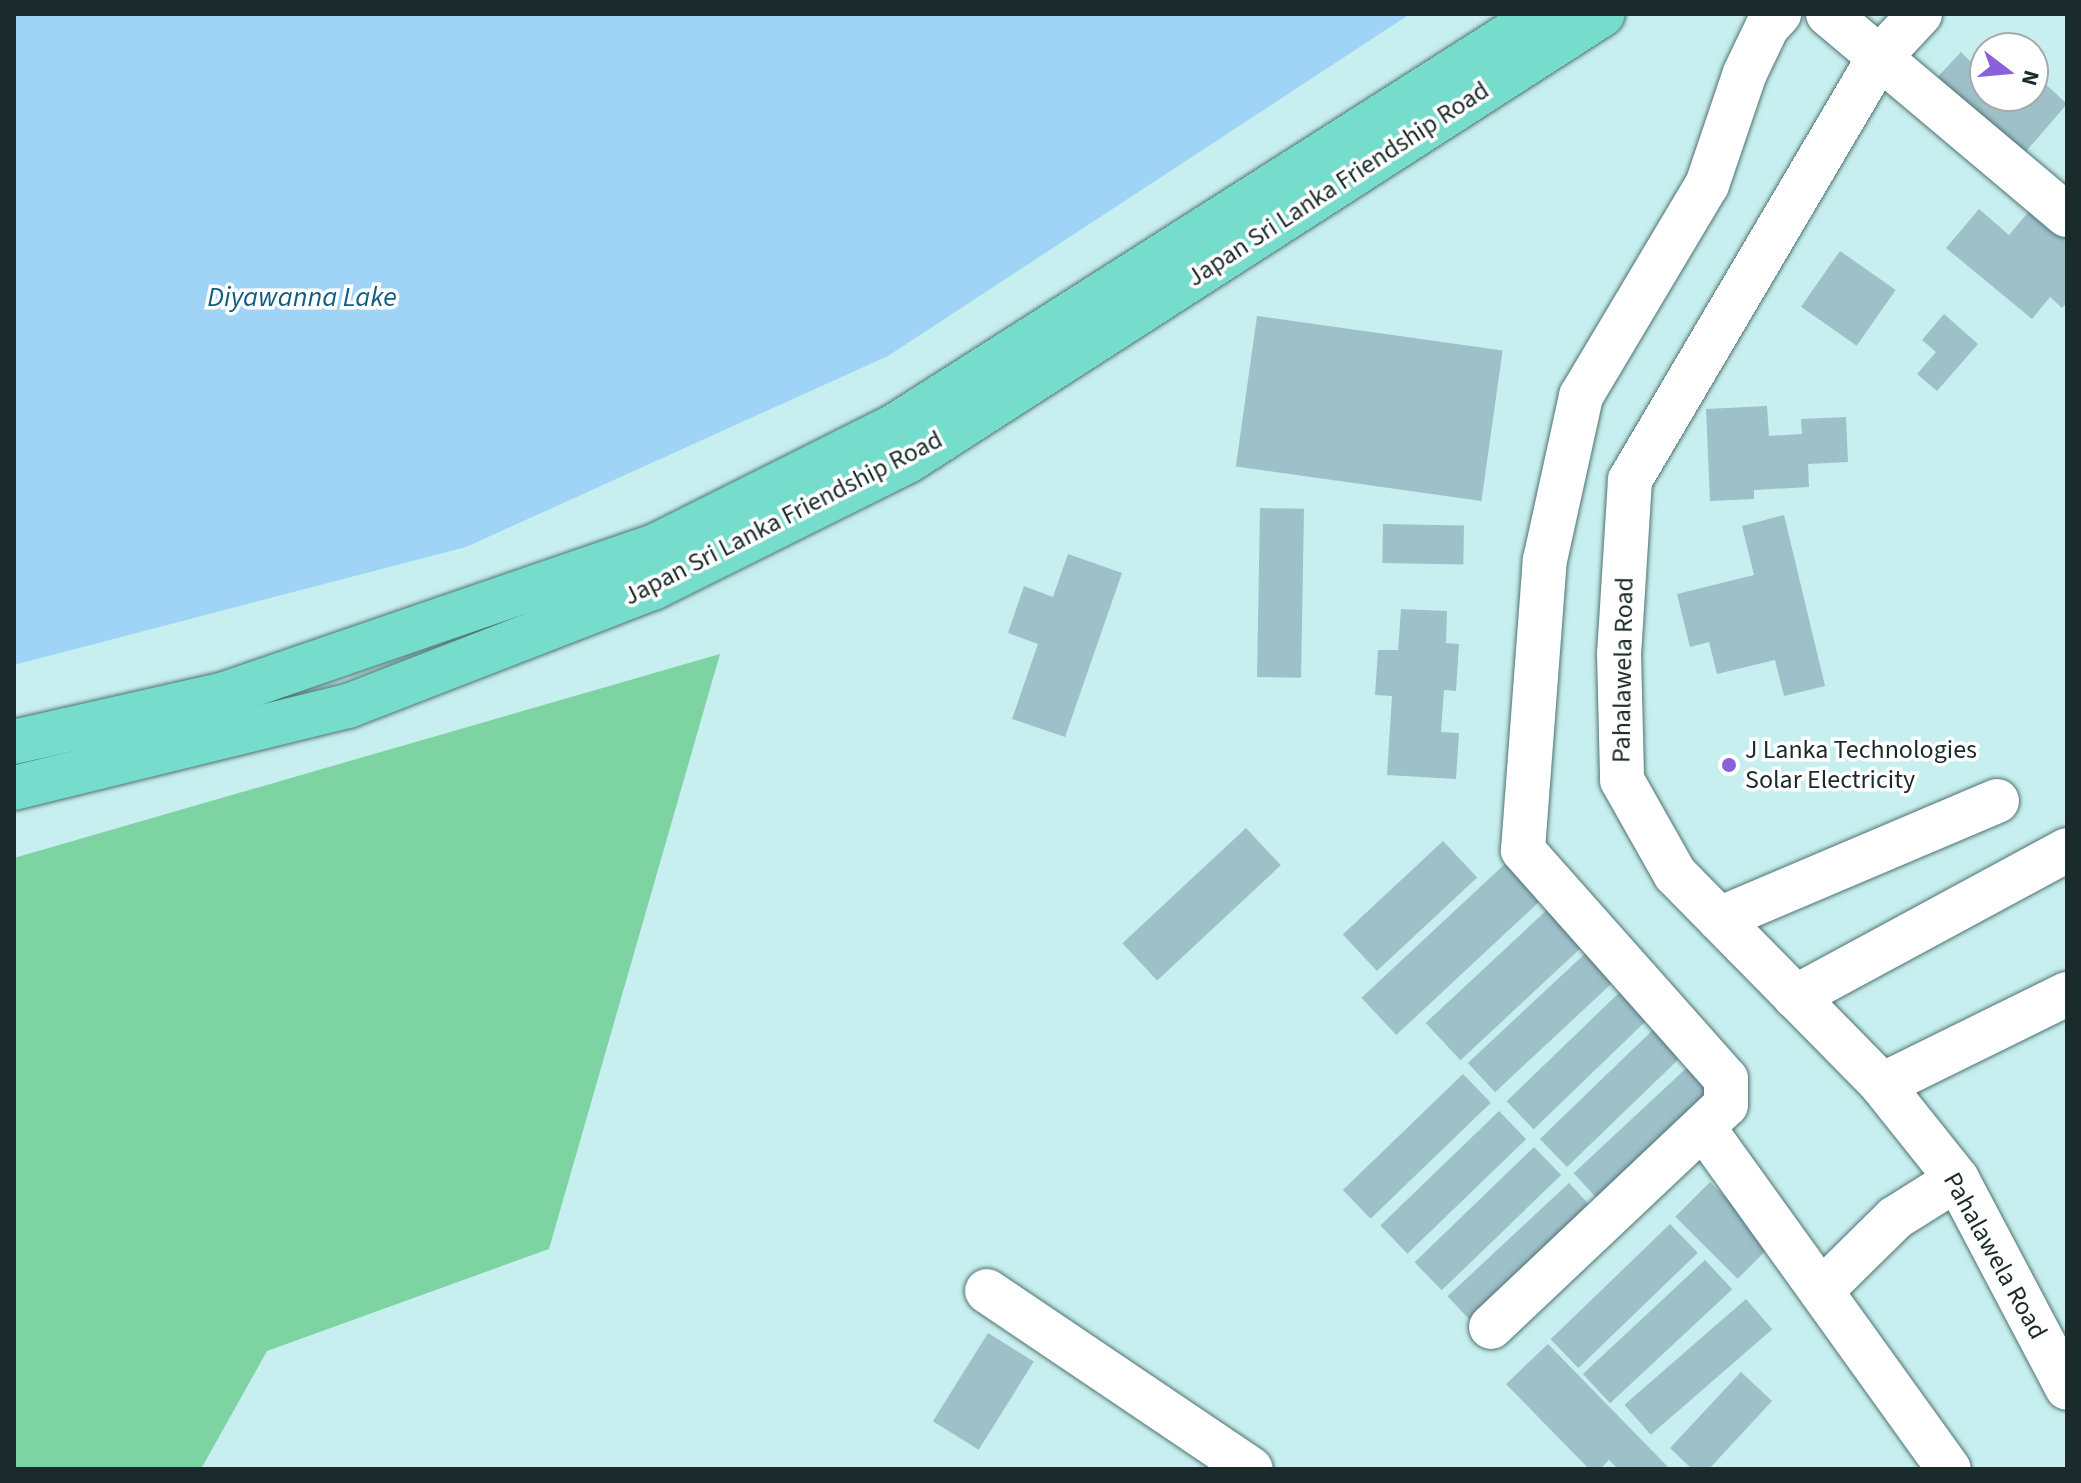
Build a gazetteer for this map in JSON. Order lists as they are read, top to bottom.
{
  "streets": {
    "main road": ["Japan Sri Lanka Friendship Road"],
    "street": ["Pahalawela Road"]
  },
  "water": ["Diyawanna Lake"],
  "places": ["J Lanka Technologies Solar Electricity"],
  "north": "right"
}
